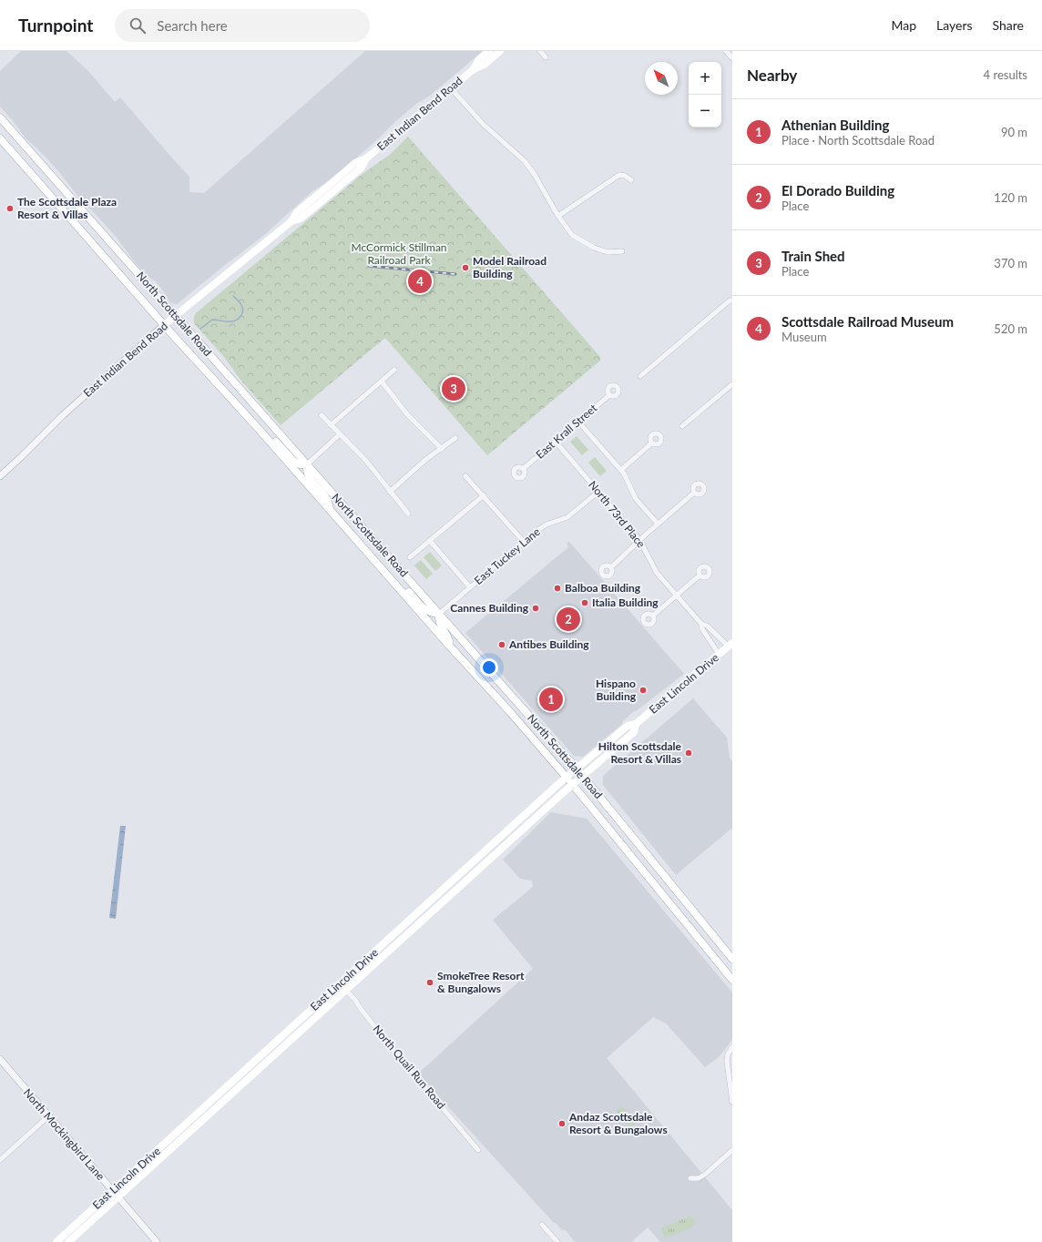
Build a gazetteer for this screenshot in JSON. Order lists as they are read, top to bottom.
{
  "streets": {
    "main road": ["East Indian Bend Road", "North Scottsdale Road", "East Lincoln Drive"],
    "street": [
      "East Krall Street",
      "North 73rd Place",
      "East Tuckey Lane",
      "North Quail Run Road",
      "North Mockingbird Lane"
    ]
  },
  "crossings": [
    ["East Indian Bend Road", "North Scottsdale Road"],
    ["North Scottsdale Road", "East Tuckey Lane"],
    ["North Scottsdale Road", "East Lincoln Drive"],
    ["East Krall Street", "North 73rd Place"],
    ["North 73rd Place", "East Tuckey Lane"],
    ["North 73rd Place", "East Lincoln Drive"],
    ["East Lincoln Drive", "North Quail Run Road"],
    ["East Lincoln Drive", "North Mockingbird Lane"]
  ],
  "parks": ["McCormick Stillman Railroad Park"],
  "places": [
    "The Scottsdale Plaza Resort & Villas",
    "Model Railroad Building",
    "Balboa Building",
    "Italia Building",
    "Cannes Building",
    "Antibes Building",
    "Hispano Building",
    "Hilton Scottsdale Resort & Villas",
    "SmokeTree Resort & Bungalows",
    "Andaz Scottsdale Resort & Bungalows"
  ],
  "north": "top left",
  "page": {
    "header": "Turnpoint",
    "search": "Search here",
    "nav": ["Map", "Layers", "Share"],
    "heading": ["Nearby", "4 results"],
    "map_buttons": ["+", "−"],
    "list": [
      {
        "mark": "1",
        "name": "Athenian Building",
        "note": "Place · North Scottsdale Road",
        "value": "90 m"
      },
      {
        "mark": "2",
        "name": "El Dorado Building",
        "note": "Place",
        "value": "120 m"
      },
      {
        "mark": "3",
        "name": "Train Shed",
        "note": "Place",
        "value": "370 m"
      },
      {
        "mark": "4",
        "name": "Scottsdale Railroad Museum",
        "note": "Museum",
        "value": "520 m"
      }
    ],
    "pins": [
      "4",
      "3",
      "2",
      "1"
    ]
  }
}
